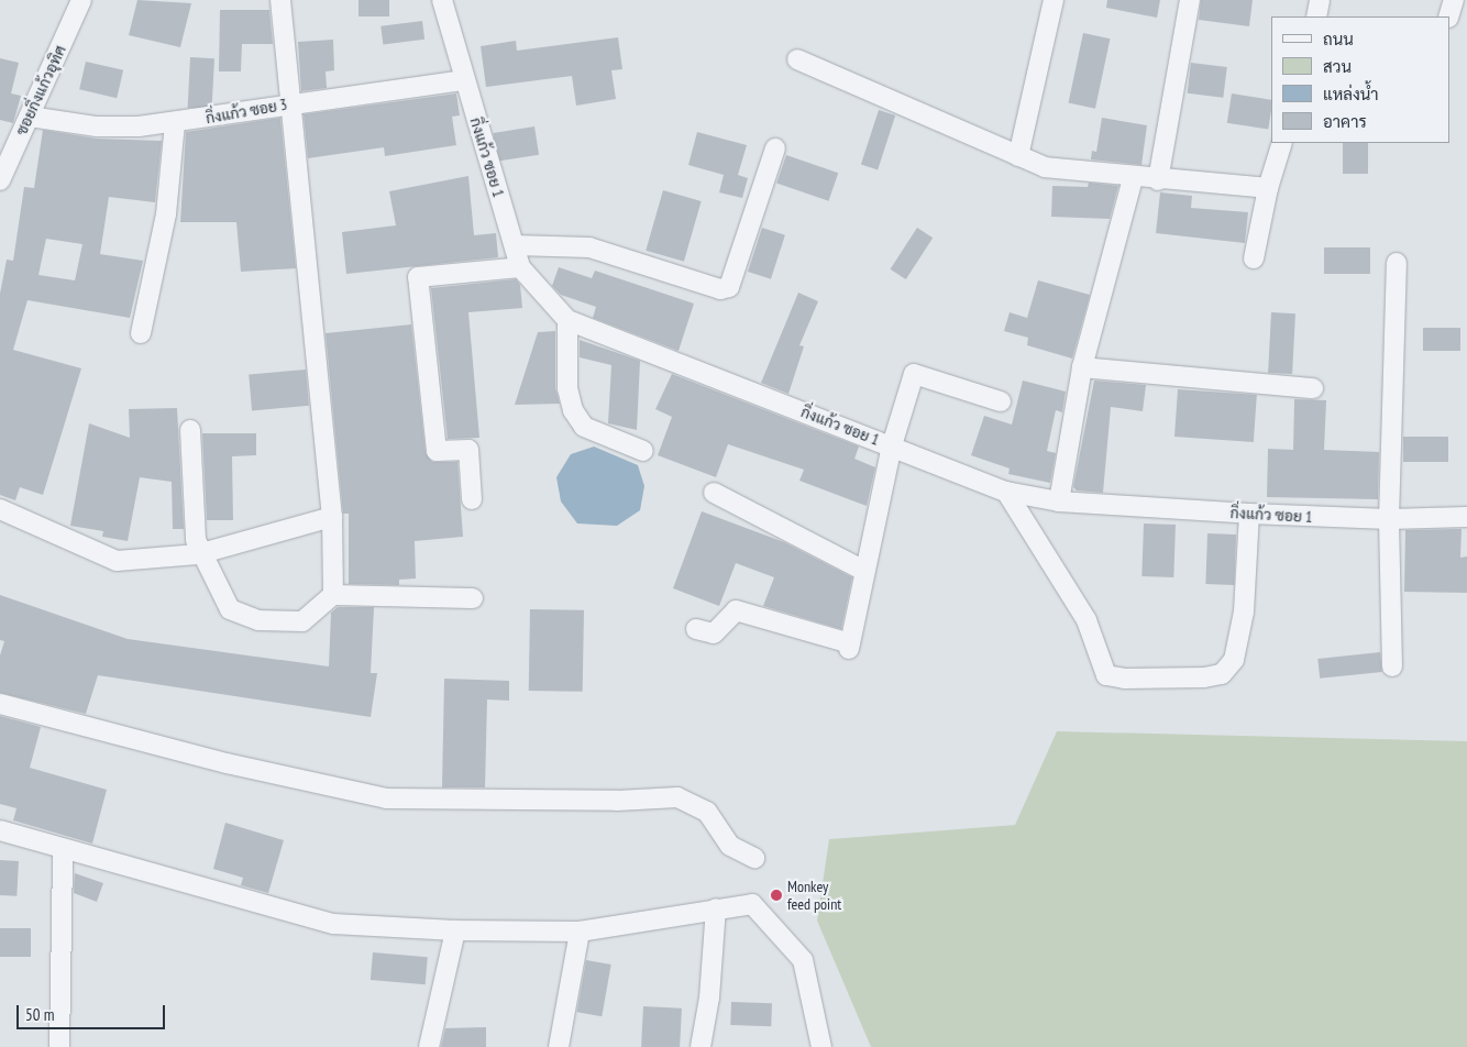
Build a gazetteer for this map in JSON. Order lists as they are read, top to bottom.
{
  "streets": {
    "street": ["ซอยกิ่งแก้วอุทิศ", "กิ่งแก้ว ซอย 3", "กิ่งแก้ว ซอย 1"]
  },
  "crossings": [
    ["ซอยกิ่งแก้วอุทิศ", "กิ่งแก้ว ซอย 3"],
    ["กิ่งแก้ว ซอย 3", "กิ่งแก้ว ซอย 1"]
  ],
  "places": ["Monkey feed point"],
  "legend": [
    "ถนน",
    "สวน",
    "แหล่งน้ำ",
    "อาคาร"
  ],
  "scale_bar": "50 m"
}
